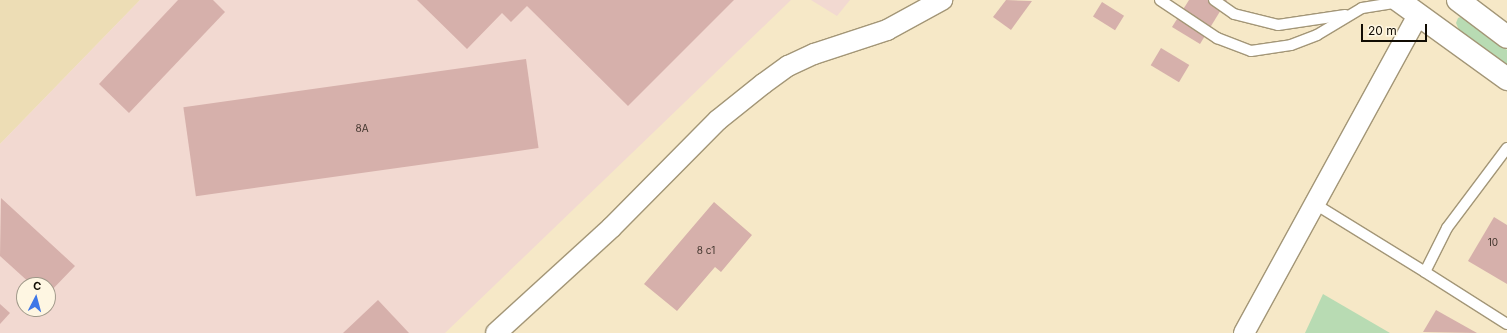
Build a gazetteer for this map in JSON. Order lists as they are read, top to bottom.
{
  "house_numbers": ["8А", "10", "8 с1"],
  "scale_bar": "20 m",
  "north": "top"
}
